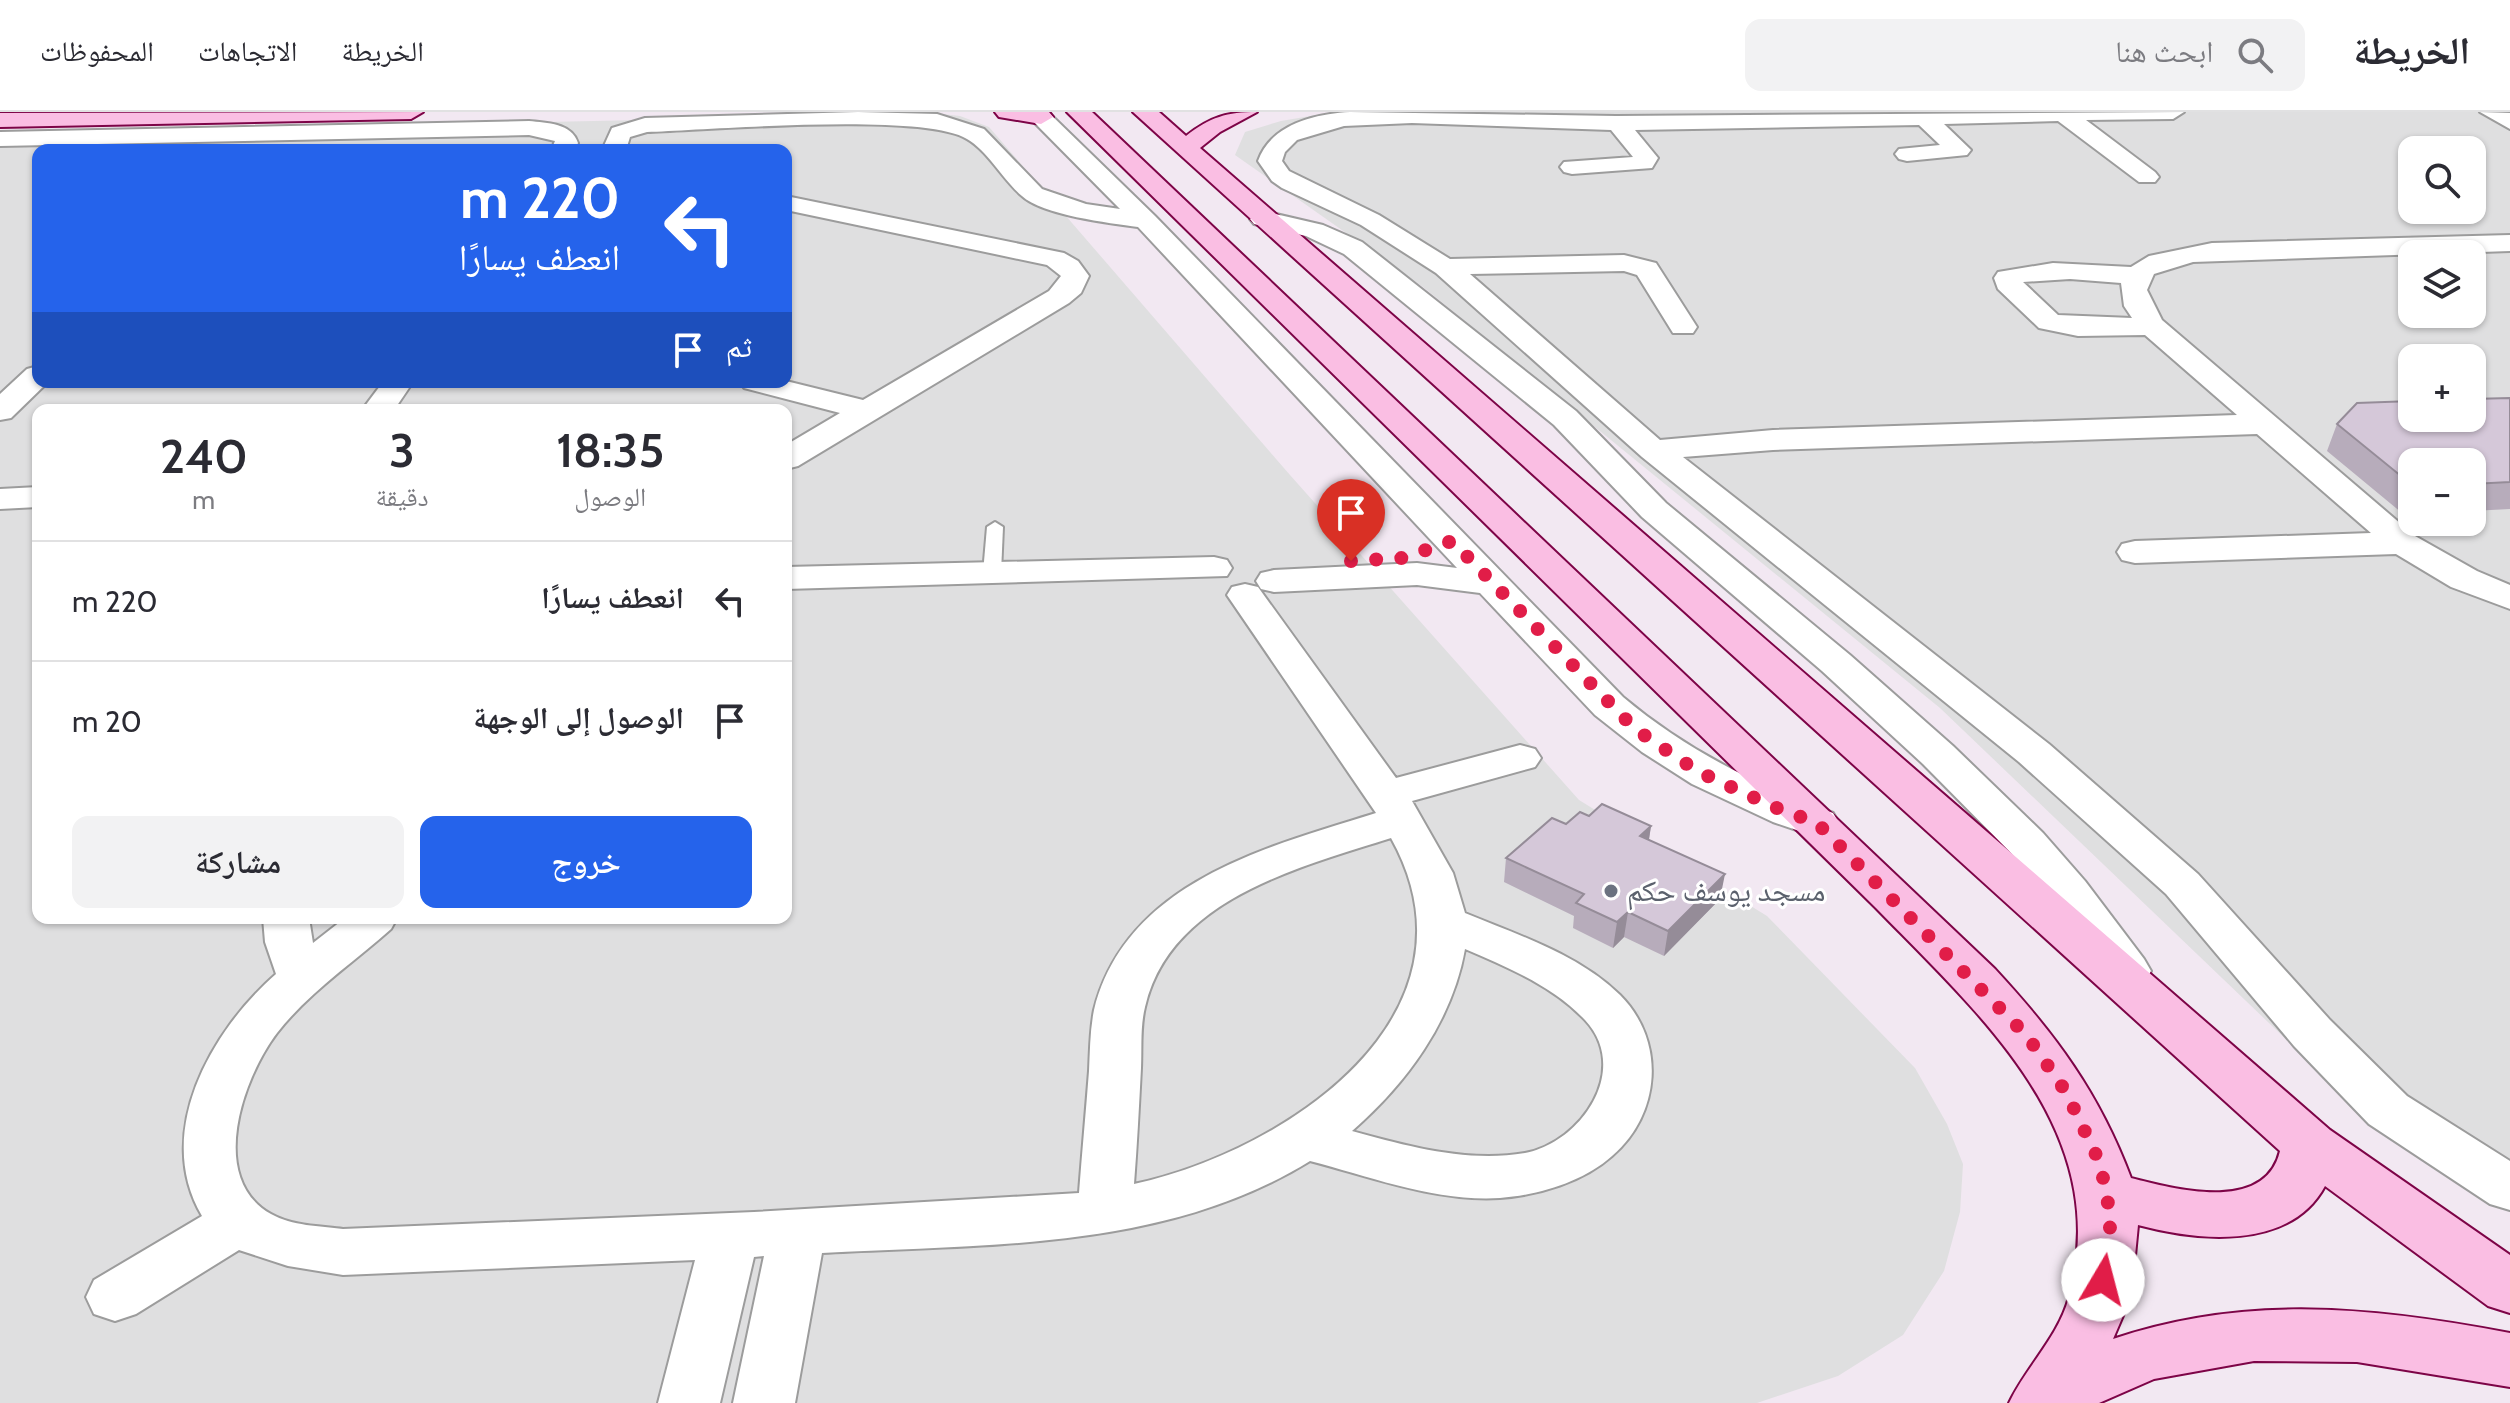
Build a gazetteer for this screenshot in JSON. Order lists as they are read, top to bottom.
{
  "places": ["مسجد يوسف حكم"],
  "page": {
    "header": "الخريطة",
    "search": "ابحث هنا",
    "nav": ["الخريطة", "الاتجاهات", "المحفوظات"],
    "map_buttons": ["+", "−"],
    "turn": ["220 m", "انعطف يسارًا"],
    "then": "ثم",
    "eta": [
      "18:35",
      "الوصول",
      "3",
      "دقيقة",
      "240",
      "m"
    ],
    "list": [
      {
        "name": "انعطف يسارًا",
        "value": "220 m"
      },
      {
        "name": "الوصول إلى الوجهة",
        "value": "20 m"
      }
    ],
    "buttons": ["خروج", "مشاركة"]
  }
}
